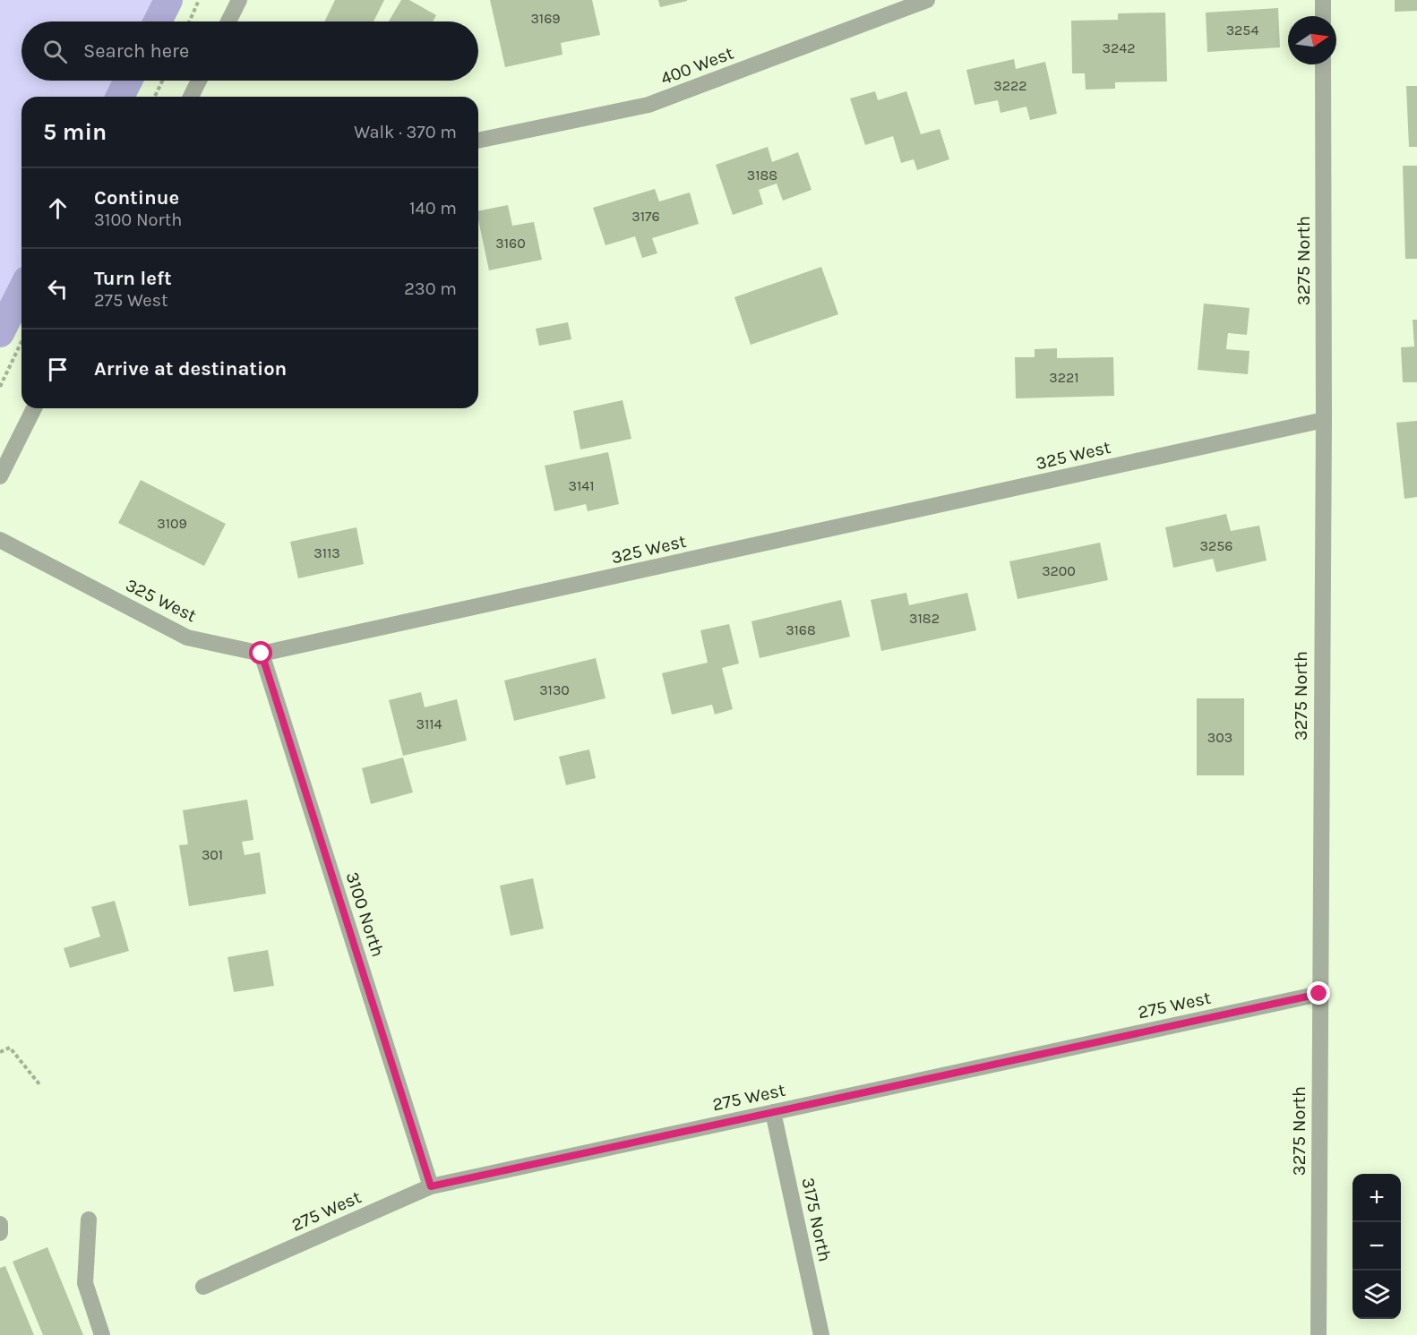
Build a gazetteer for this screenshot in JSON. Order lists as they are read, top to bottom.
{
  "streets": {
    "street": [
      "400 West",
      "3275 North",
      "325 West",
      "3100 North",
      "275 West",
      "3175 North"
    ]
  },
  "crossings": [
    ["3275 North", "325 West"],
    ["3275 North", "275 West"],
    ["325 West", "3100 North"],
    ["3100 North", "275 West"],
    ["275 West", "3175 North"]
  ],
  "house_numbers": [
    "3169",
    "3254",
    "3242",
    "3222",
    "3188",
    "3176",
    "3160",
    "3221",
    "3141",
    "3109",
    "3256",
    "3113",
    "3200",
    "3182",
    "3168",
    "3130",
    "3114",
    "303",
    "301"
  ],
  "north": "right",
  "page": {
    "search": "Search here",
    "heading": ["5 min", "Walk · 370 m"],
    "list": [
      ["Continue", "3100 North", "140 m"],
      ["Turn left", "275 West", "230 m"],
      "Arrive at destination"
    ],
    "map_buttons": ["+", "−"]
  }
}
